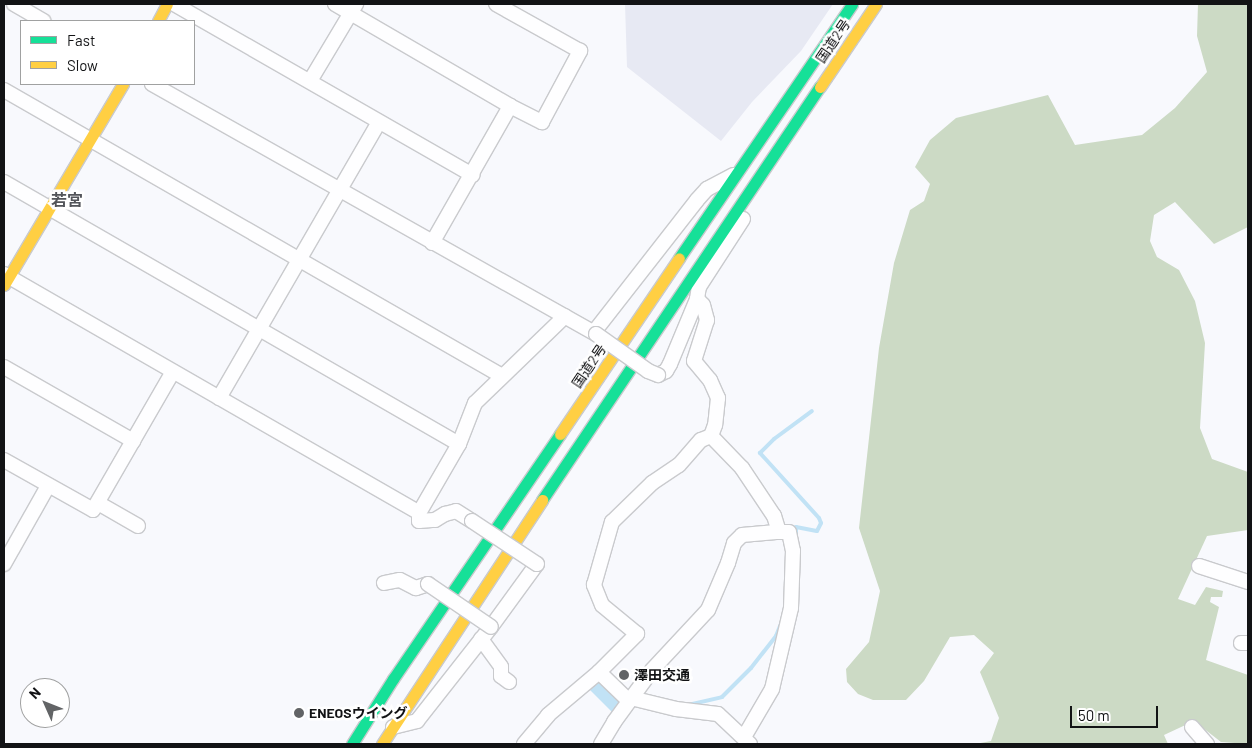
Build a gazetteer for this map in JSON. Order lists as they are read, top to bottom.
{
  "streets": {
    "main road": ["国道2号"]
  },
  "districts": ["若宮"],
  "places": ["澤田交通", "ENEOSウイング"],
  "legend": ["Fast", "Slow"],
  "scale_bar": "50 m",
  "north": "top left"
}
